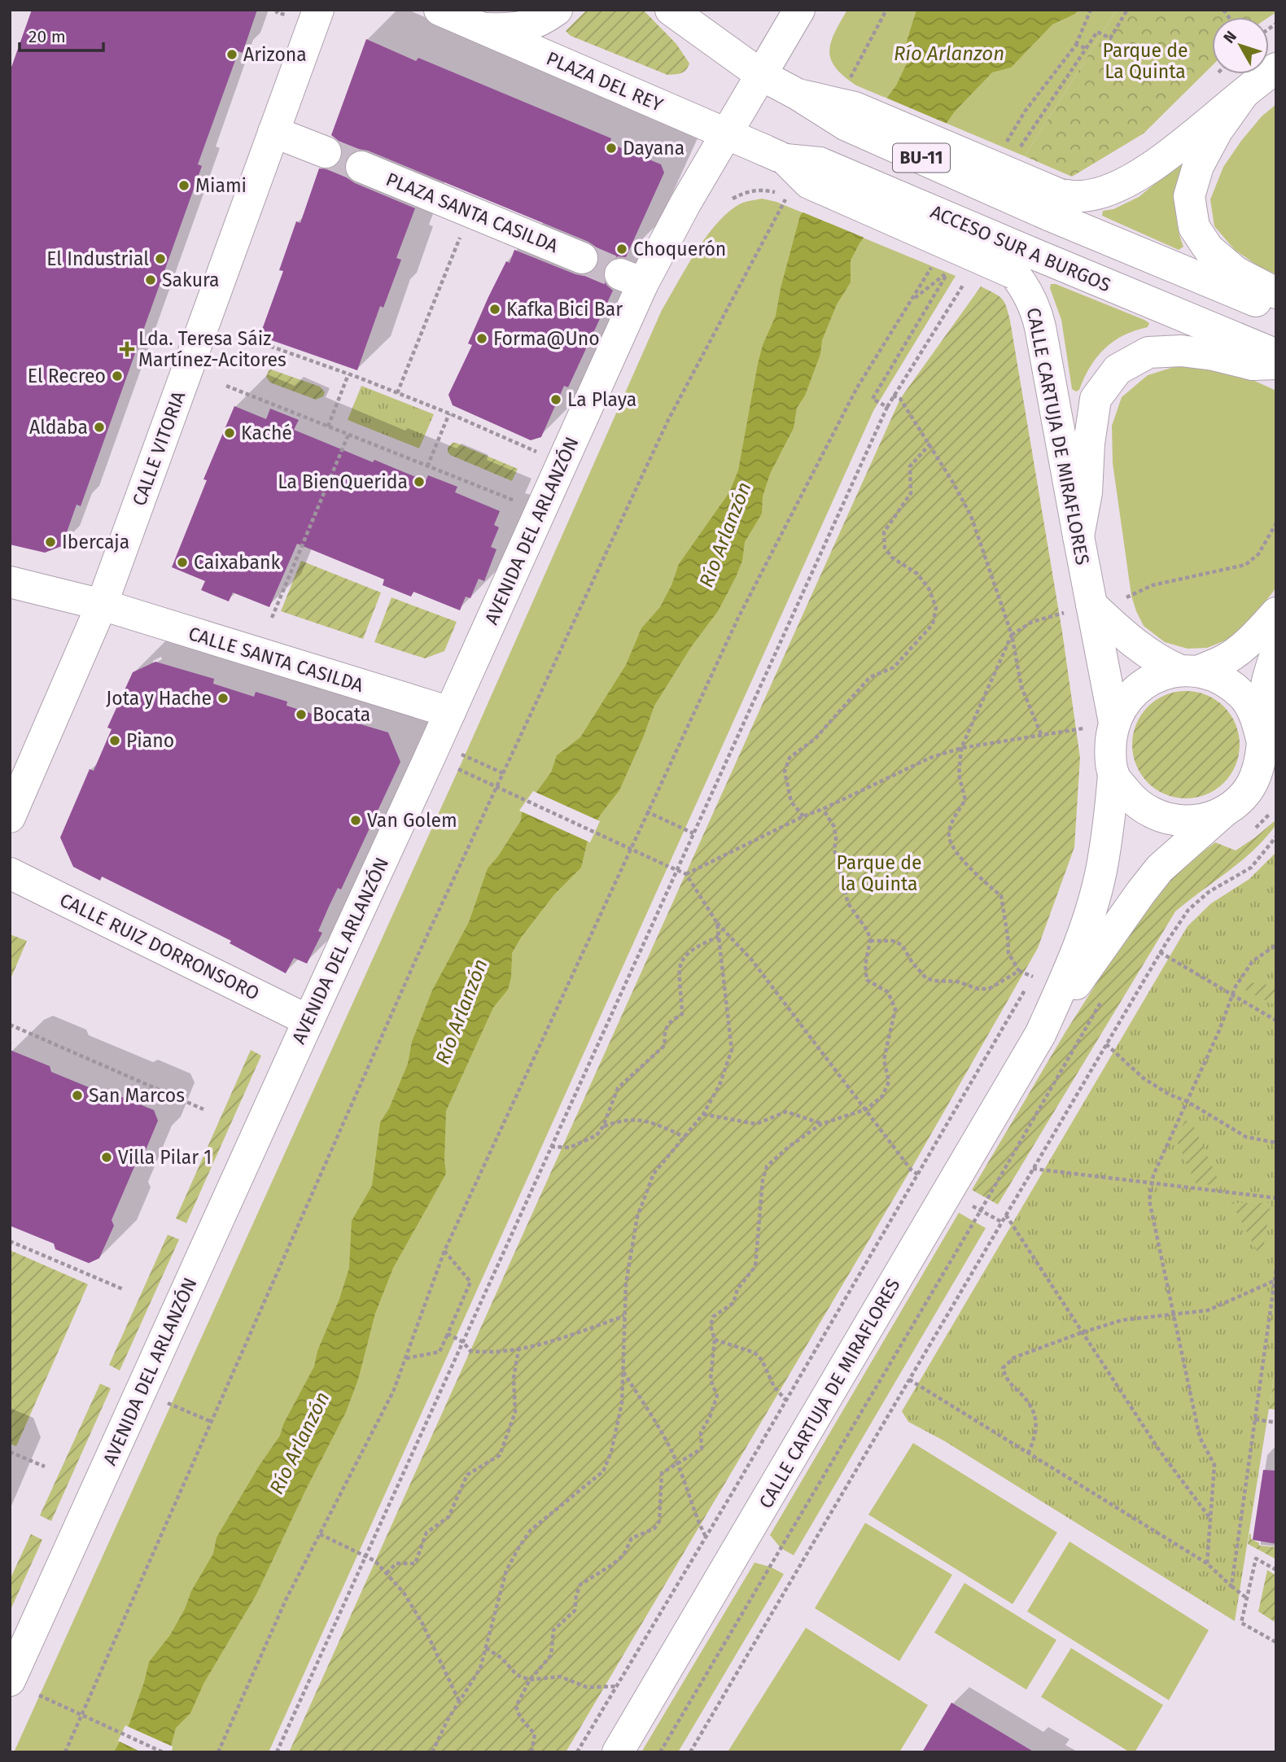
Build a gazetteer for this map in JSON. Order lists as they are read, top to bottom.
{
  "streets": {
    "main road": [
      "PLAZA DEL REY",
      "BU-11",
      "PLAZA SANTA CASILDA",
      "ACCESO SUR A BURGOS",
      "CALLE CARTUJA DE MIRAFLORES",
      "CALLE VITORIA",
      "AVENIDA DEL ARLANZÓN",
      "CALLE SANTA CASILDA",
      "CALLE RUIZ DORRONSORO"
    ]
  },
  "crossings": [
    ["PLAZA DEL REY", "ACCESO SUR A BURGOS"],
    ["PLAZA DEL REY", "AVENIDA DEL ARLANZÓN"],
    ["ACCESO SUR A BURGOS", "CALLE CARTUJA DE MIRAFLORES"],
    ["CALLE VITORIA", "CALLE SANTA CASILDA"],
    ["AVENIDA DEL ARLANZÓN", "CALLE SANTA CASILDA"],
    ["AVENIDA DEL ARLANZÓN", "CALLE RUIZ DORRONSORO"]
  ],
  "water": ["Río Arlanzon", "Río Arlanzón"],
  "parks": ["Parque de La Quinta", "Parque de la Quinta"],
  "places": {
    "other": [
      "Arizona",
      "Dayana",
      "Miami",
      "Choquerón",
      "El Industrial",
      "Sakura",
      "Kafka Bici Bar",
      "Forma@Uno",
      "El Recreo",
      "La Playa",
      "Aldaba",
      "Kaché",
      "La BienQuerida",
      "Ibercaja",
      "Caixabank",
      "Jota y Hache",
      "Bocata",
      "Piano",
      "Van Golem",
      "San Marcos",
      "Villa Pilar 1"
    ],
    "health": ["Lda. Teresa Sáiz Martínez-Acitores"]
  },
  "scale_bar": "20 m",
  "north": "top left"
}
